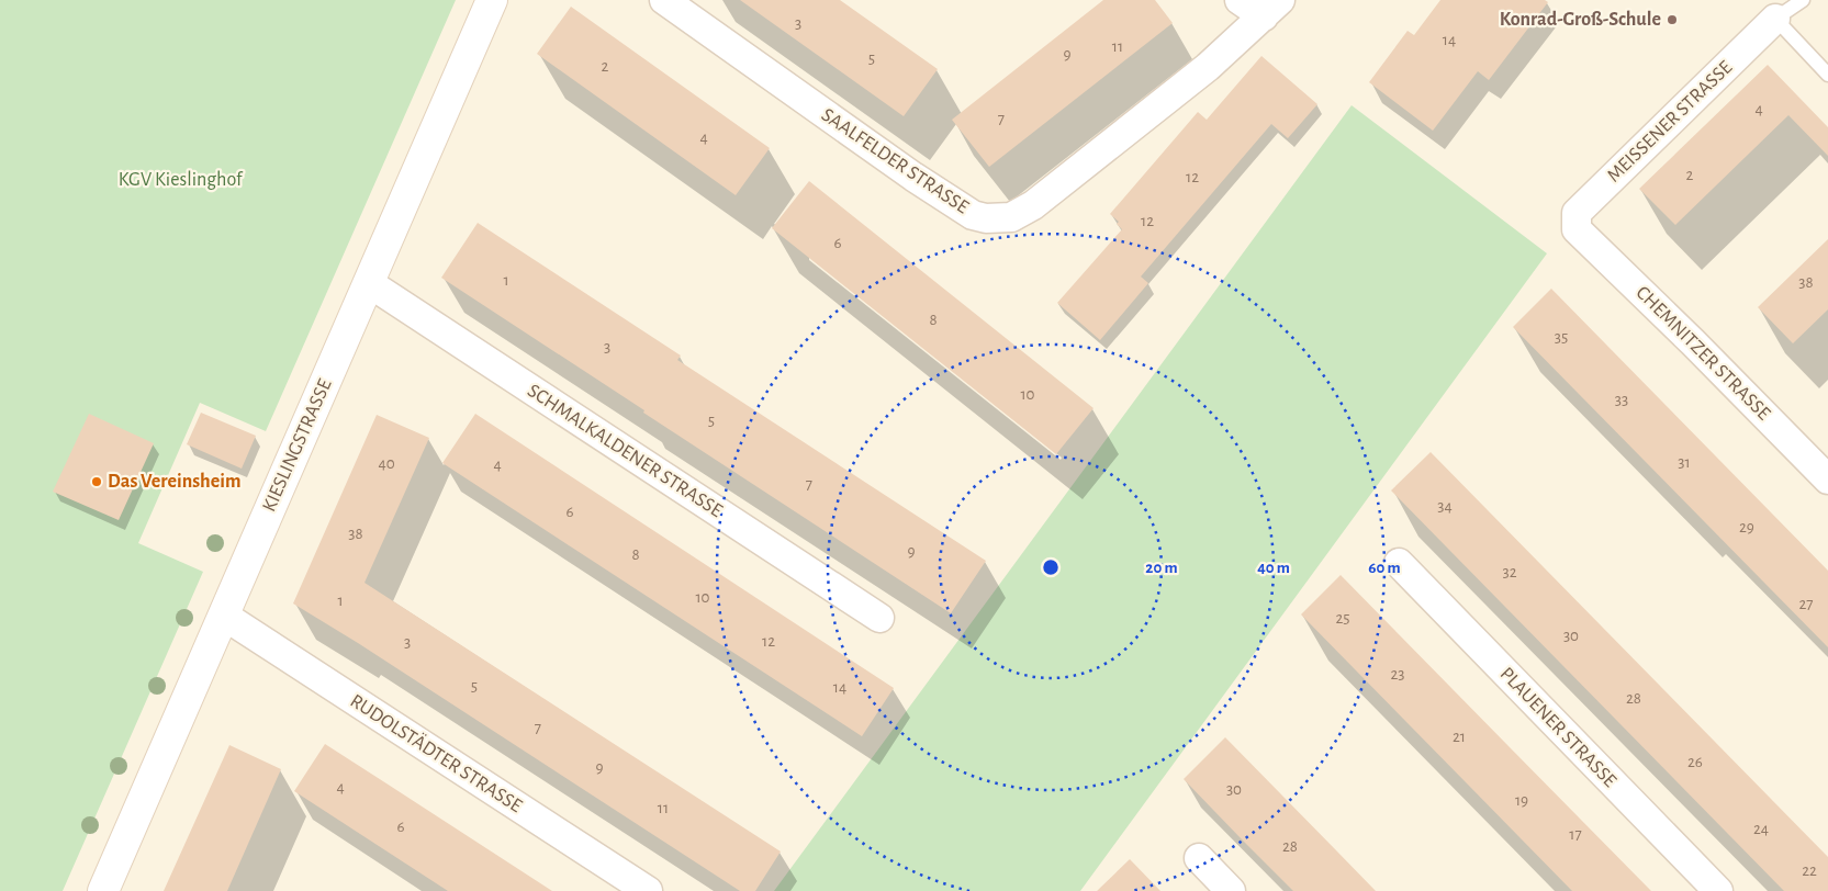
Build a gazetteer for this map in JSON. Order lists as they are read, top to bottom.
{
  "streets": {
    "street": [
      "MEISSENER STRASSE",
      "SAALFELDER STRASSE",
      "CHEMNITZER STRASSE",
      "KIESLINGSTRASSE",
      "SCHMALKALDENER STRASSE",
      "PLAUENER STRASSE",
      "RUDOLSTÄDTER STRASSE"
    ]
  },
  "crossings": [
    ["MEISSENER STRASSE", "CHEMNITZER STRASSE"],
    ["KIESLINGSTRASSE", "SCHMALKALDENER STRASSE"],
    ["KIESLINGSTRASSE", "RUDOLSTÄDTER STRASSE"]
  ],
  "parks": ["KGV Kieslinghof"],
  "places": ["Konrad-Groß-Schule", "Das Vereinsheim"],
  "house_numbers": [
    "3",
    "14",
    "11",
    "9",
    "5",
    "2",
    "4",
    "7",
    "4",
    "2",
    "12",
    "12",
    "6",
    "1",
    "38",
    "8",
    "35",
    "3",
    "10",
    "33",
    "5",
    "31",
    "40",
    "4",
    "7",
    "34",
    "6",
    "29",
    "38",
    "9",
    "8",
    "32",
    "10",
    "1",
    "27",
    "25",
    "30",
    "12",
    "3",
    "23",
    "5",
    "14",
    "28",
    "7",
    "21",
    "26",
    "9",
    "4",
    "30",
    "19",
    "11",
    "6",
    "24",
    "17",
    "28",
    "22"
  ],
  "rings": ["20 m", "40 m", "60 m"]
}
